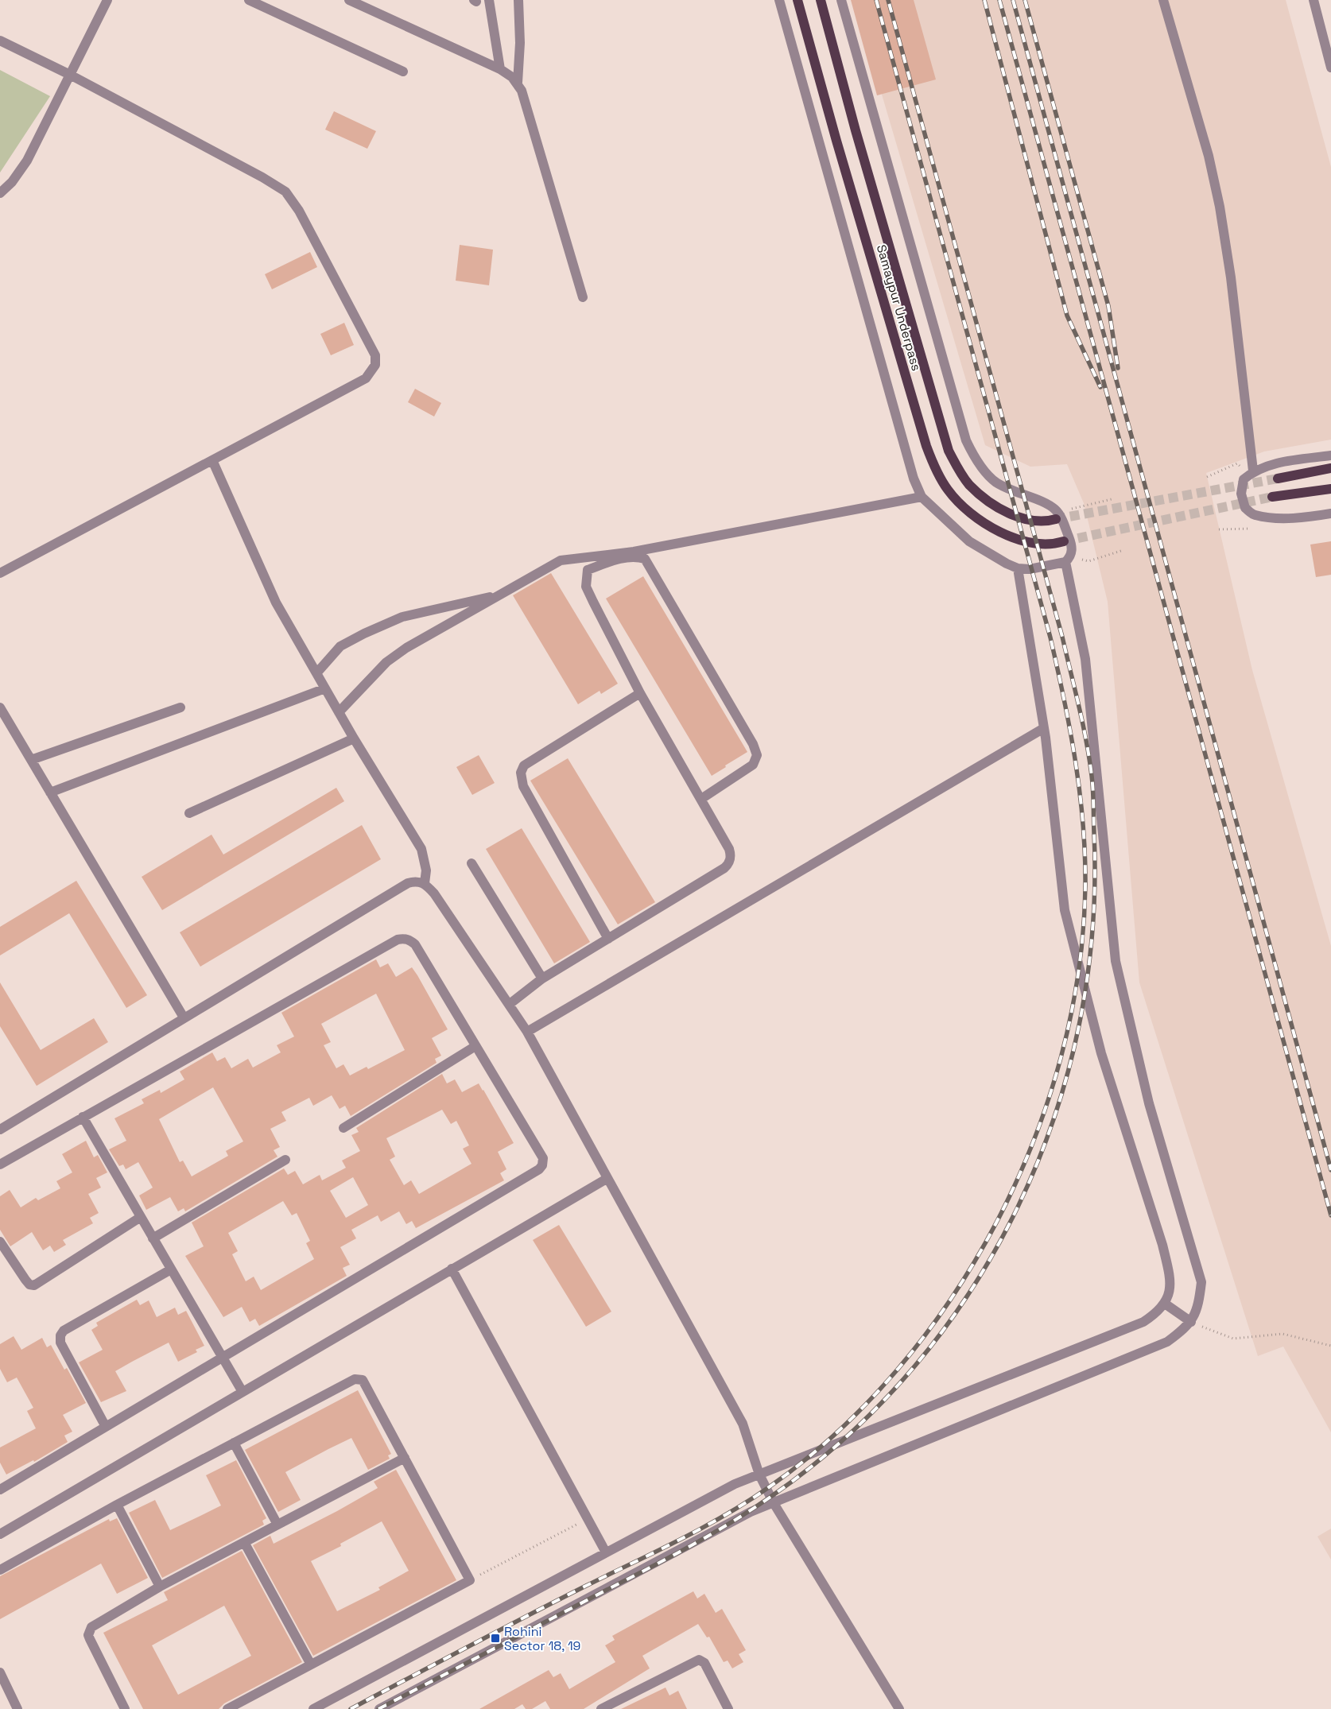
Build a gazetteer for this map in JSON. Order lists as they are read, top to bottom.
{
  "streets": {
    "main road": ["Samaypur Underpass"]
  },
  "places": {
    "transit": ["Rohini Sector 18, 19"]
  }
}
